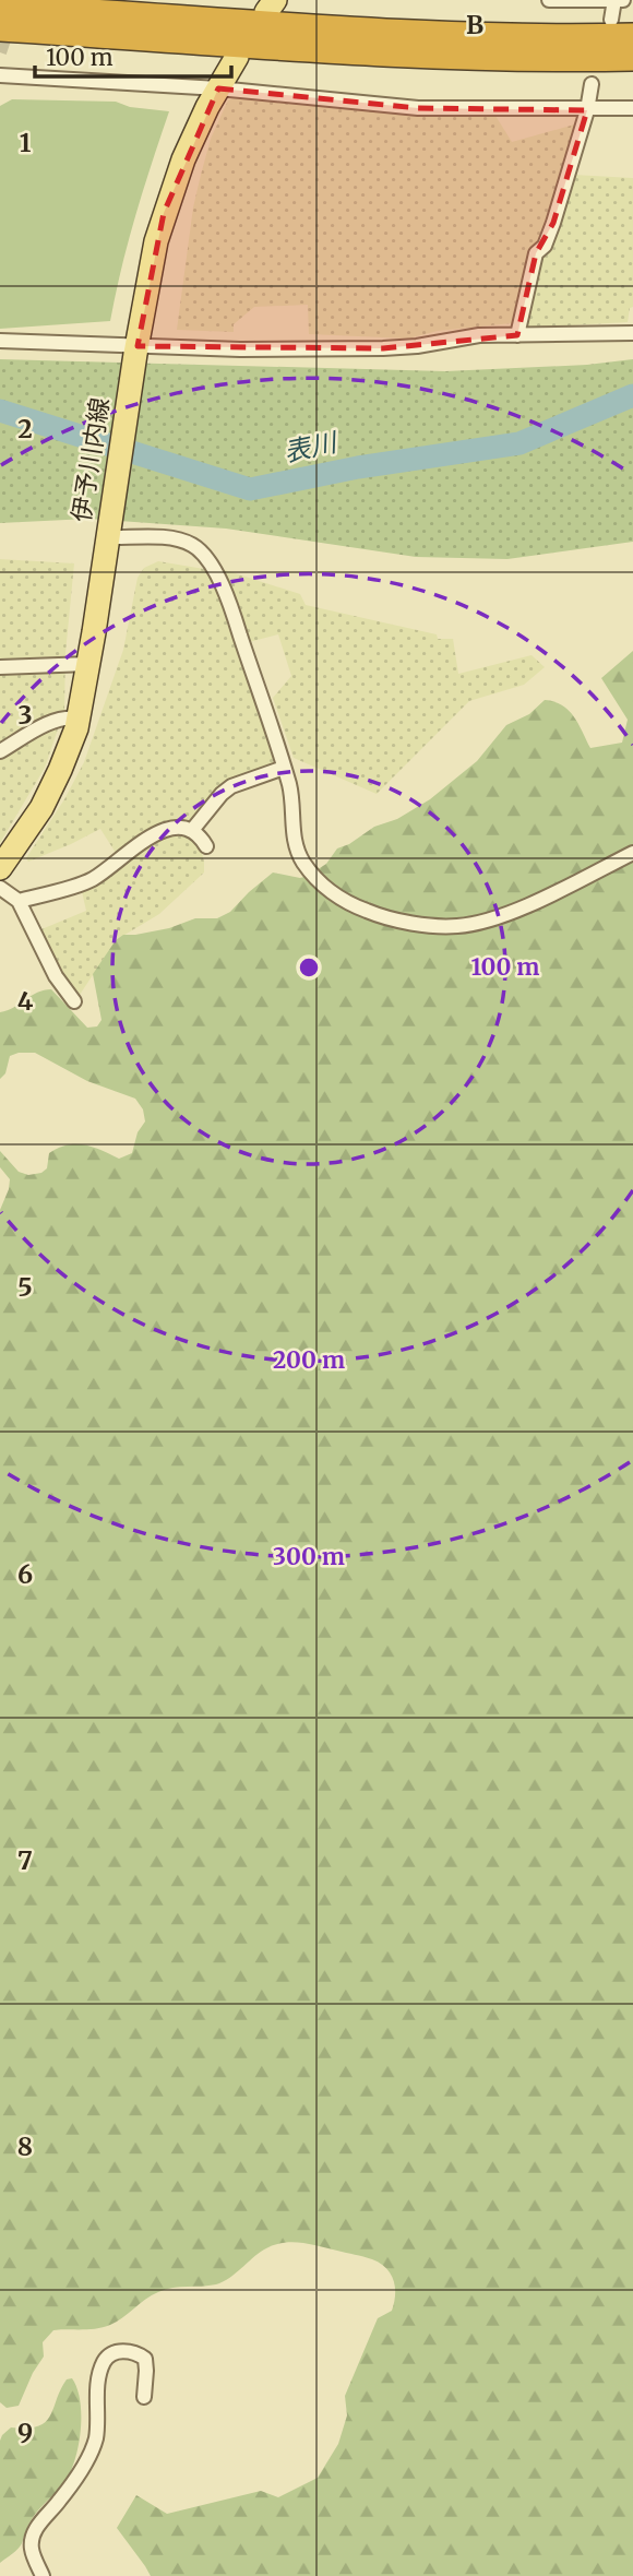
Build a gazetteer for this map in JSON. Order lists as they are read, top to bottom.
{
  "streets": {
    "main road": ["伊予川内線"]
  },
  "water": ["表川"],
  "scale_bar": "100 m",
  "grid": {
    "columns": ["B"],
    "rows": [
      "1",
      "2",
      "3",
      "4",
      "5",
      "6",
      "7",
      "8",
      "9"
    ]
  },
  "rings": ["100 m", "200 m", "300 m"]
}
